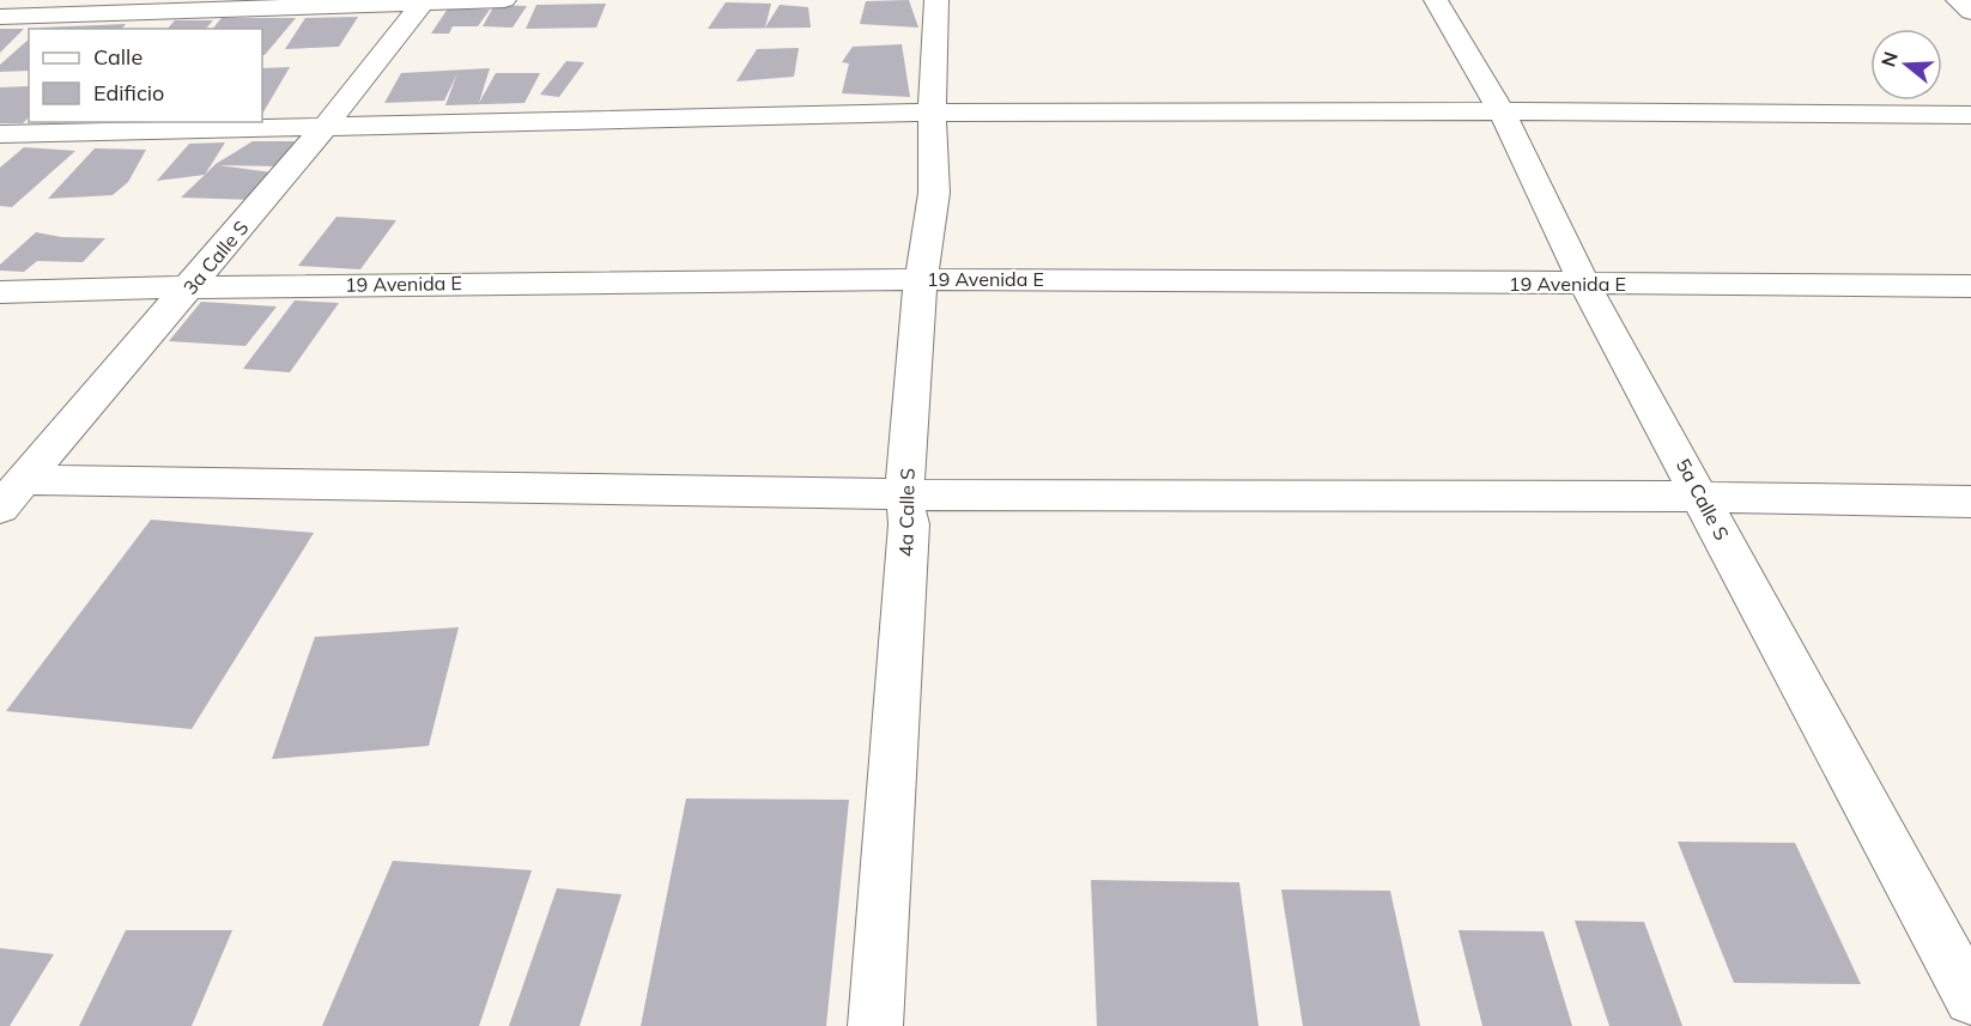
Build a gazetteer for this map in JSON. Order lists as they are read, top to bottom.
{
  "streets": {
    "street": [
      "3a Calle S",
      "19 Avenida E",
      "5a Calle S",
      "4a Calle S"
    ]
  },
  "crossings": [
    ["3a Calle S", "19 Avenida E"],
    ["19 Avenida E", "5a Calle S"],
    ["19 Avenida E", "4a Calle S"]
  ],
  "legend": ["Calle", "Edificio"],
  "north": "left"
}
